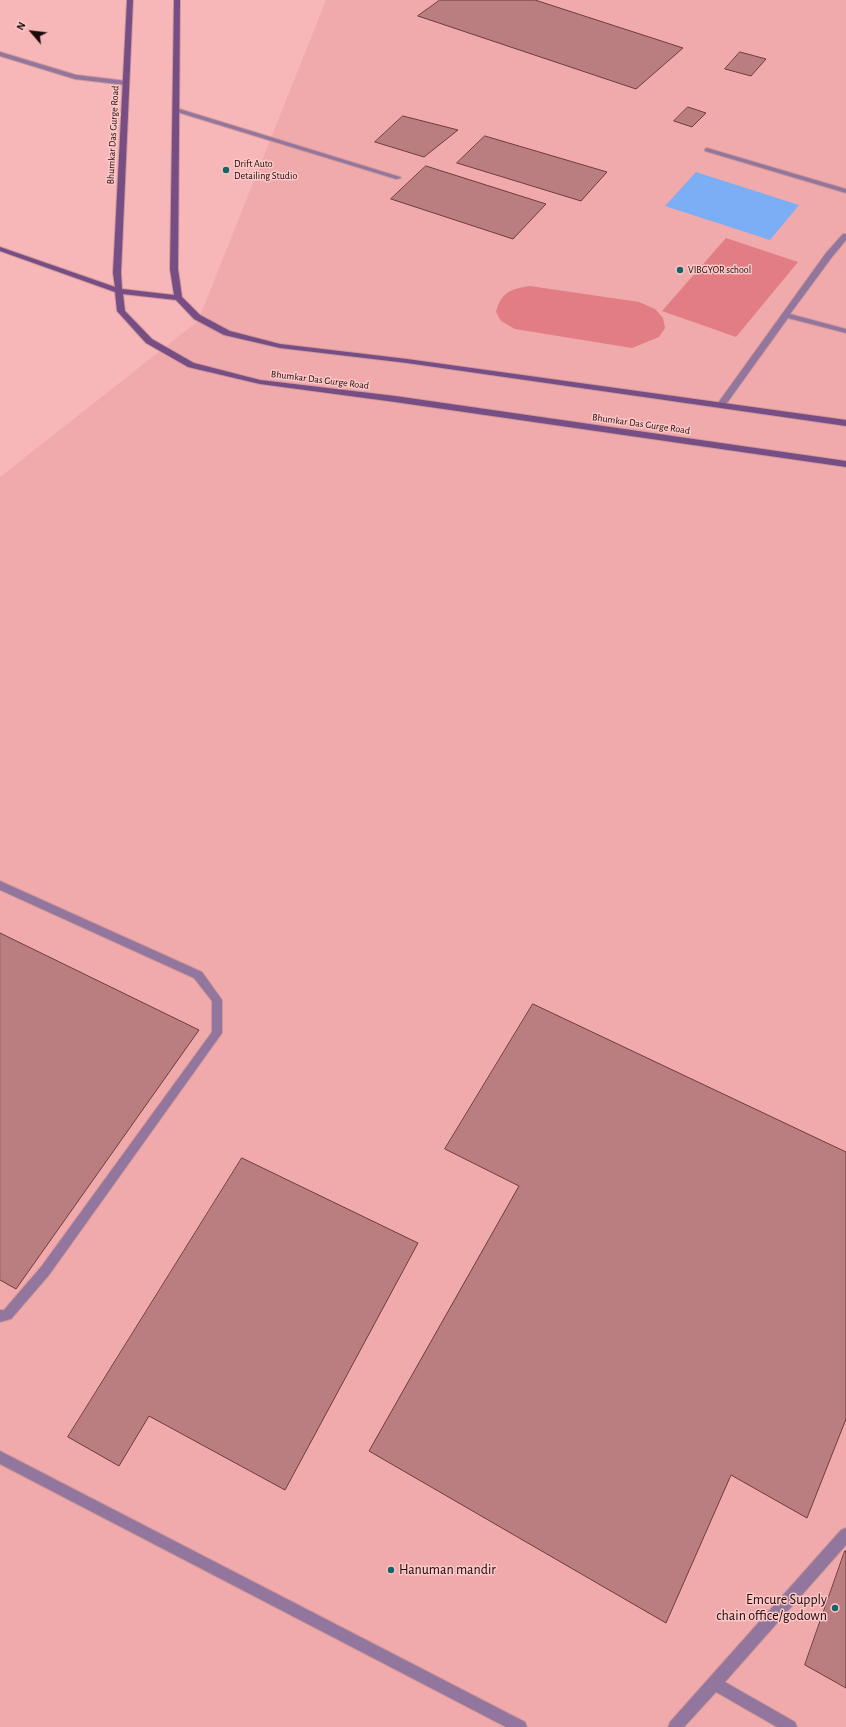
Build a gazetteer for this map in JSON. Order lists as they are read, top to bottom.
{
  "streets": {
    "main road": ["Bhumkar Das Gurge Road"]
  },
  "places": [
    "Drift Auto Detailing Studio",
    "VIBGYOR school",
    "Hanuman mandir",
    "Emcure Supply chain office/godown"
  ],
  "north": "top left"
}
